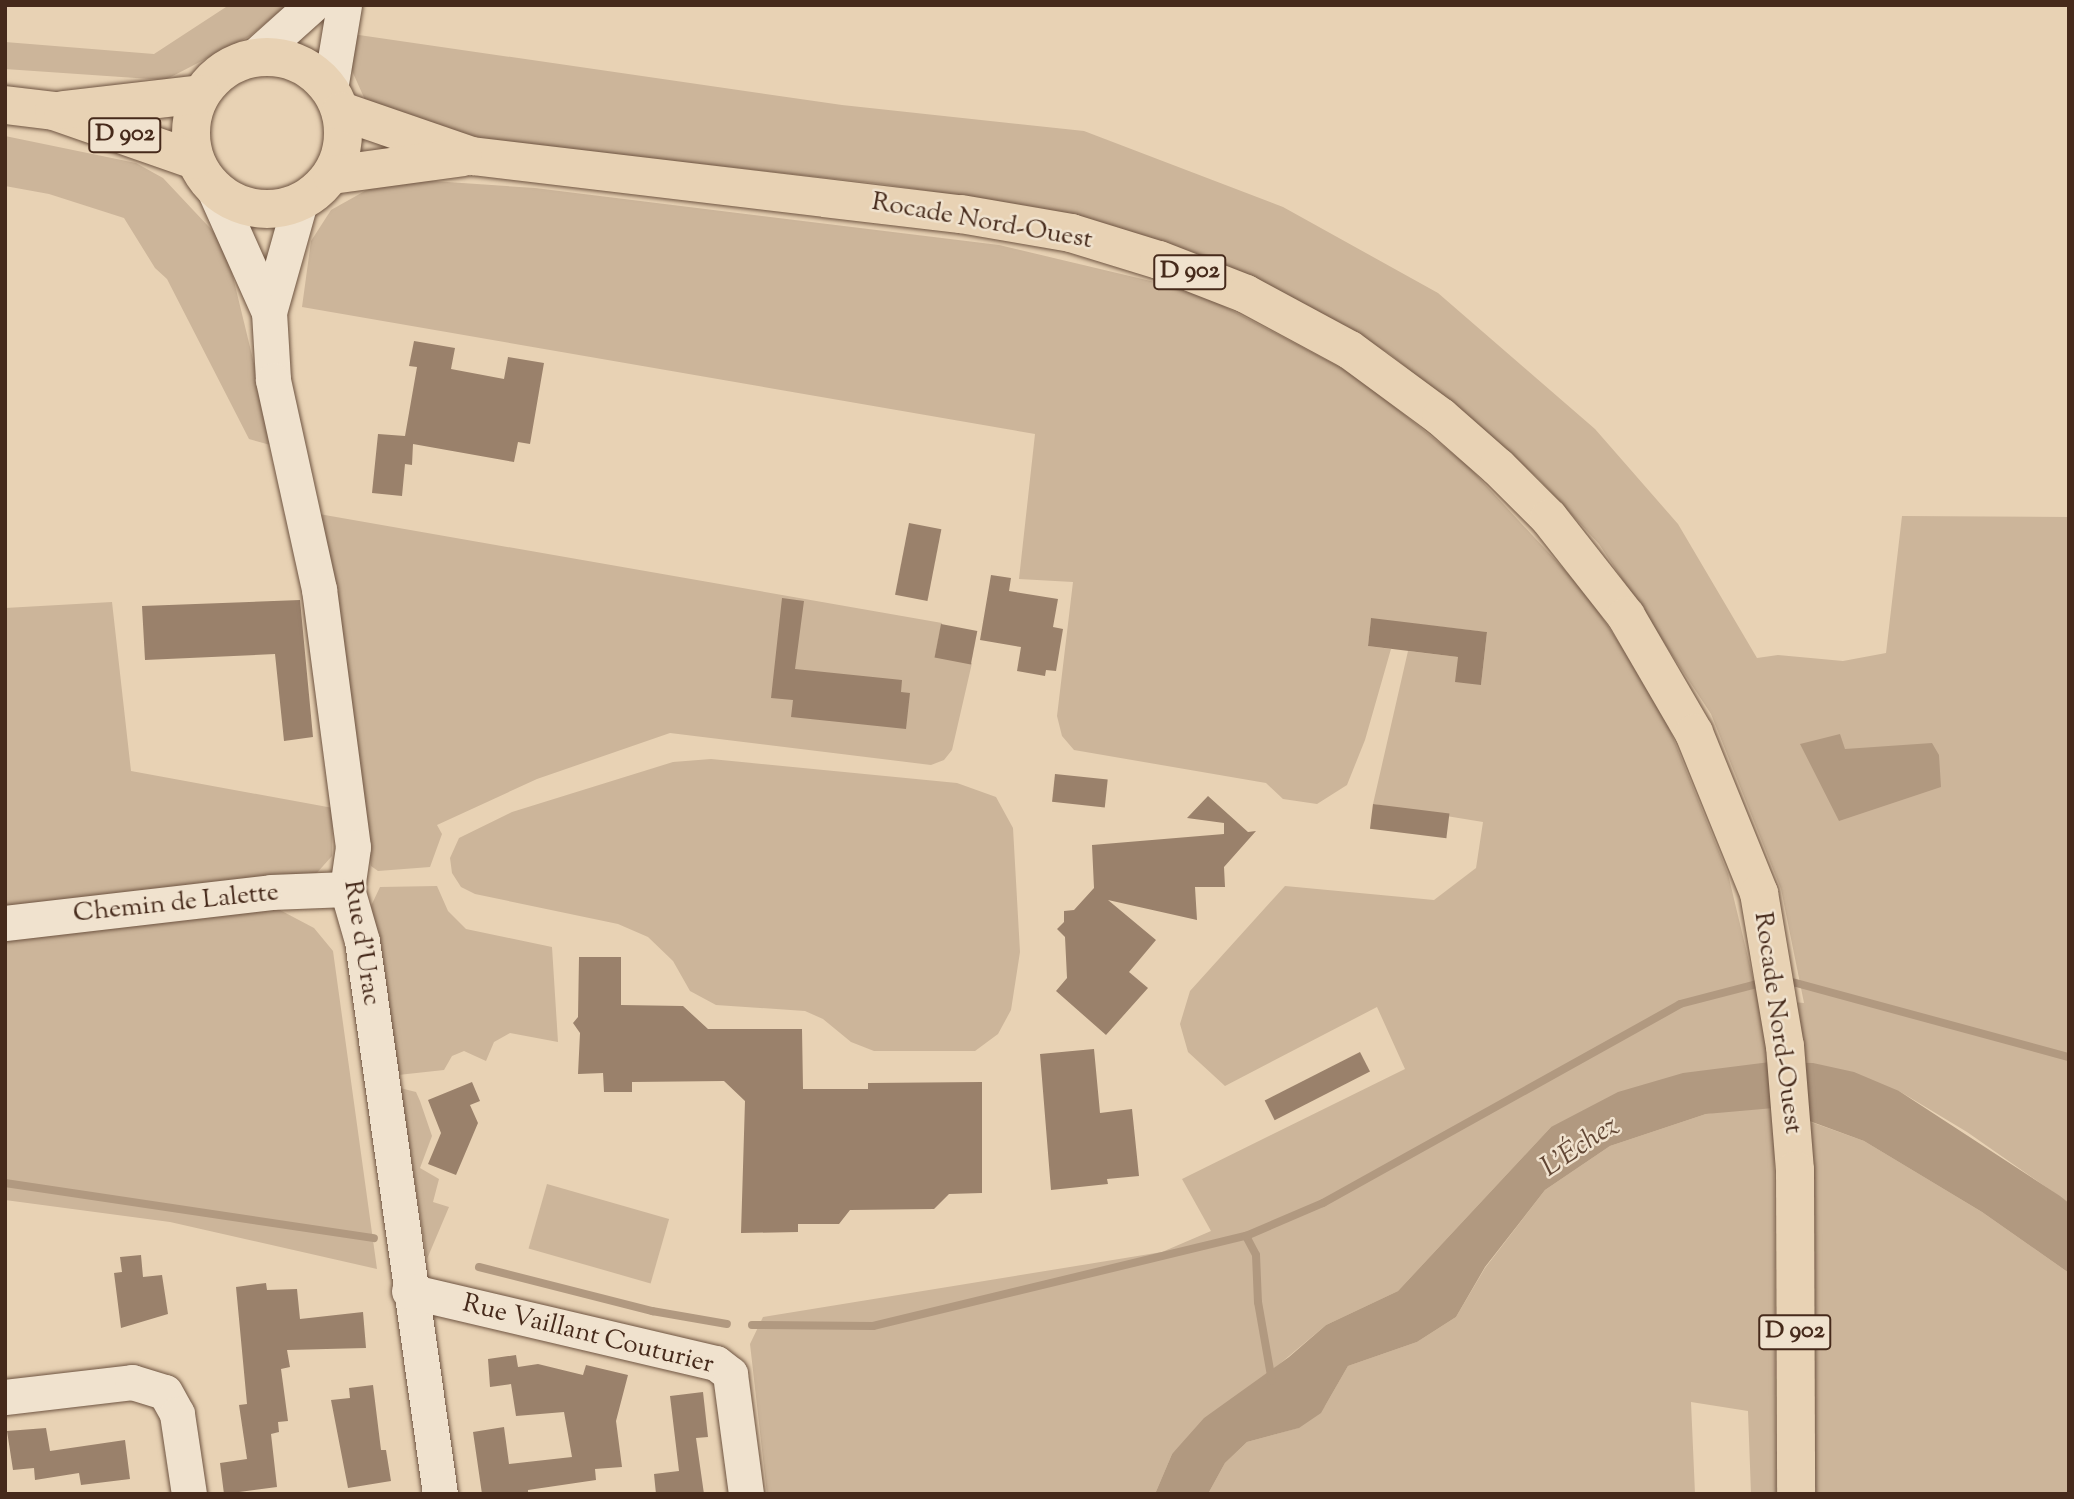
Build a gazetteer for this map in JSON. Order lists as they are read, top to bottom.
{
  "streets": {
    "main road": ["D 902", "Rocade Nord-Ouest"],
    "street": ["Chemin de Lalette", "Rue d'Urac", "Rue Vaillant Couturier"]
  },
  "crossings": [
    ["D 902", "Rocade Nord-Ouest"],
    ["D 902", "Rue d'Urac"],
    ["Rocade Nord-Ouest", "Rue d'Urac"],
    ["Chemin de Lalette", "Rue d'Urac"],
    ["Rue d'Urac", "Rue Vaillant Couturier"]
  ],
  "water": ["L'Échez"]
}
